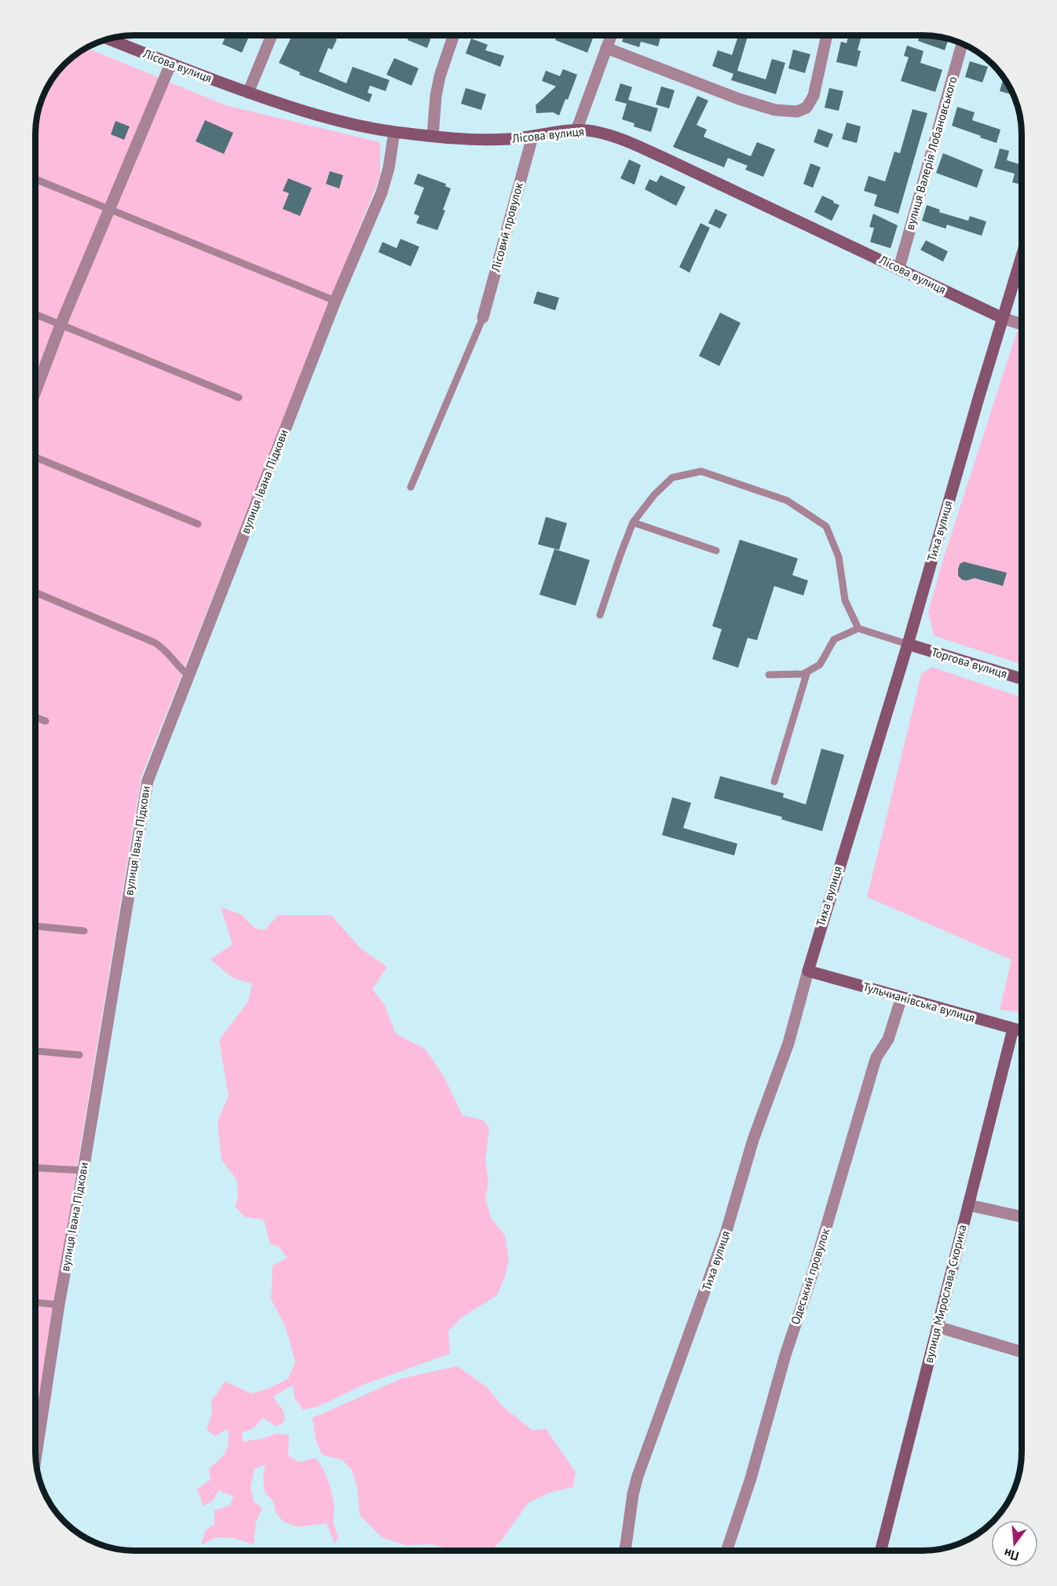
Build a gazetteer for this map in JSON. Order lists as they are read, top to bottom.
{
  "streets": {
    "main road": [
      "Лісова вулиця",
      "Тиха вулиця",
      "Торгова вулиця",
      "Тульчианівська вулиця",
      "вулиця Мирослава Скорика"
    ],
    "street": [
      "вулиця Валерія Лобановського",
      "Лісовий провулок",
      "вулиця Івана Підкови",
      "Одеський провулок"
    ]
  },
  "crossings": [
    ["Лісова вулиця", "вулиця Валерія Лобановського"],
    ["Лісова вулиця", "Лісовий провулок"],
    ["Лісова вулиця", "вулиця Івана Підкови"],
    ["Лісова вулиця", "Тиха вулиця"],
    ["Тиха вулиця", "Торгова вулиця"],
    ["Тиха вулиця", "Тульчианівська вулиця"],
    ["Тульчианівська вулиця", "Одеський провулок"],
    ["Тульчианівська вулиця", "вулиця Мирослава Скорика"]
  ],
  "north": "bottom"
}
